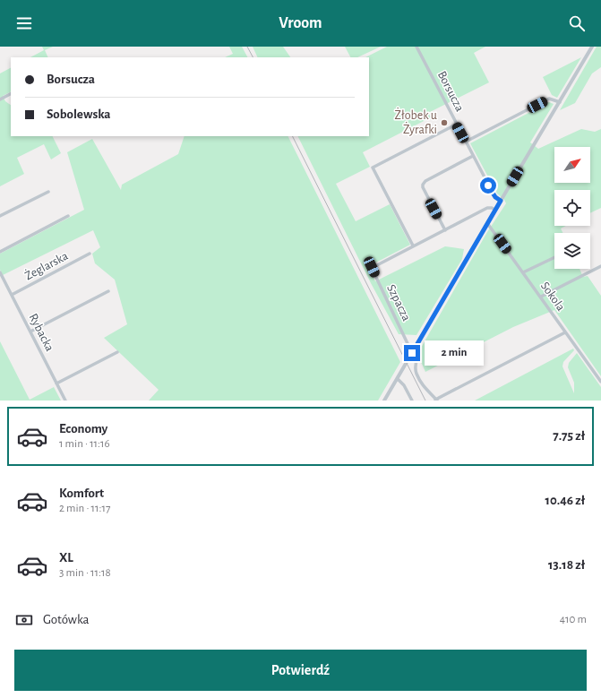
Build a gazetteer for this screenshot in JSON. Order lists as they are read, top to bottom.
{
  "streets": {
    "street": [
      "Borsucza",
      "Żeglarska",
      "Sokola",
      "Szpacza",
      "Rybacka"
    ]
  },
  "crossings": [
    ["Żeglarska", "Rybacka"]
  ],
  "places": ["Żłobek u Żyrafki"],
  "north": "top right",
  "page": {
    "header": "Vroom",
    "banner": ["Borsucza", "Sobolewska"],
    "bubble": "2 min",
    "list": [
      {
        "name": "Economy",
        "note": "1 min · 11:16",
        "value": "7.75 zł"
      },
      {
        "name": "Komfort",
        "note": "2 min · 11:17",
        "value": "10.46 zł"
      },
      {
        "name": "XL",
        "note": "3 min · 11:18",
        "value": "13.18 zł"
      }
    ],
    "pay": ["Gotówka", "410 m"],
    "buttons": "Potwierdź"
  }
}
